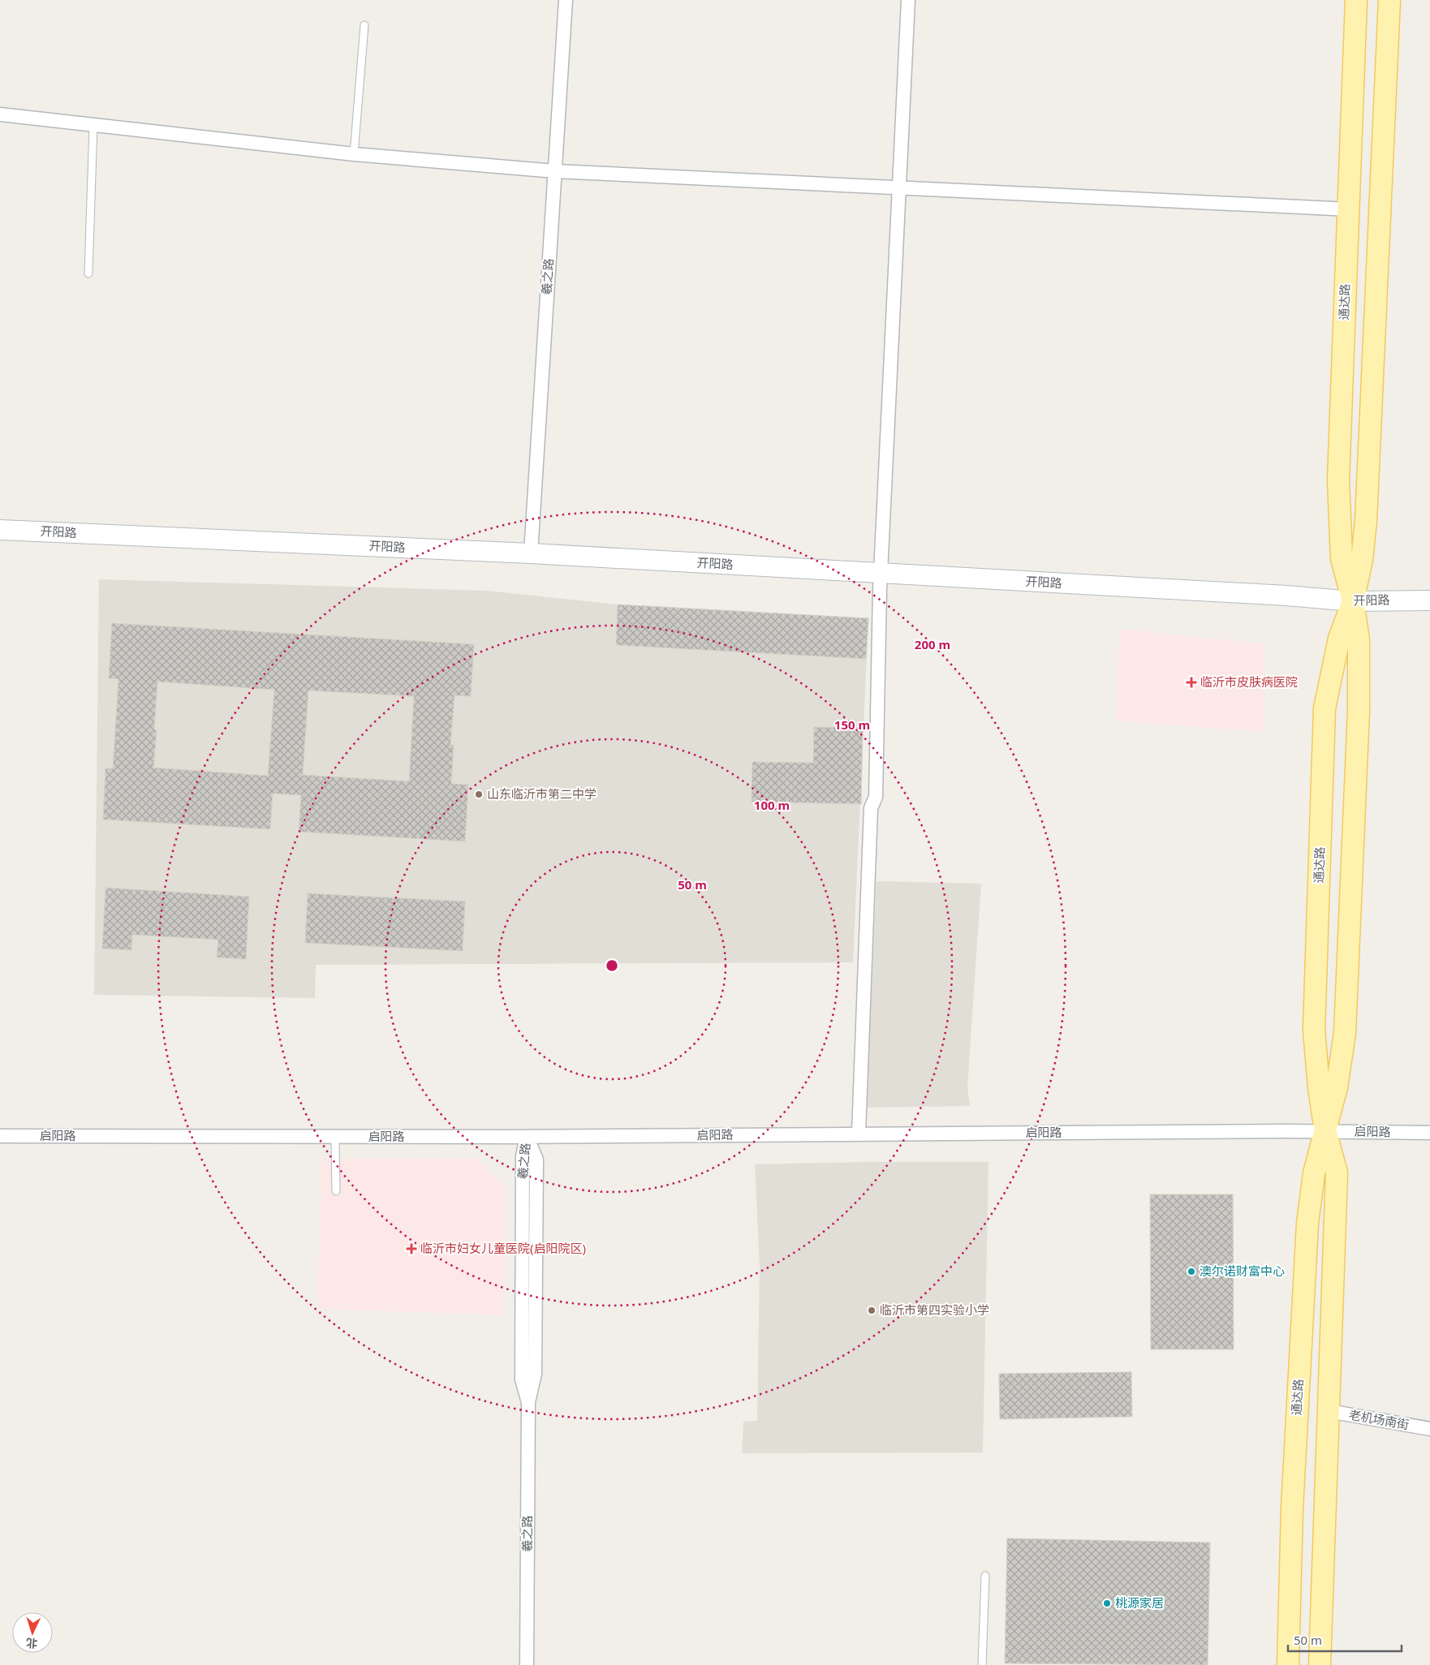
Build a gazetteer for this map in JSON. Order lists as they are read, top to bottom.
{
  "streets": {
    "main road": ["通达路"],
    "street": [
      "羲之路",
      "开阳路",
      "启阳路",
      "老机场南街"
    ]
  },
  "crossings": [
    ["羲之路", "开阳路"],
    ["羲之路", "启阳路"],
    ["通达路", "开阳路"],
    ["通达路", "启阳路"],
    ["通达路", "老机场南街"]
  ],
  "places": {
    "health": ["临沂市皮肤病医院", "临沂市妇女儿童医院(启阳院区)"],
    "other": [
      "山东临沂市第二中学",
      "澳尔诺财富中心",
      "临沂市第四实验小学",
      "桃源家居"
    ]
  },
  "scale_bar": "50 m",
  "north": "bottom",
  "rings": [
    "200 m",
    "150 m",
    "100 m",
    "50 m"
  ]
}
